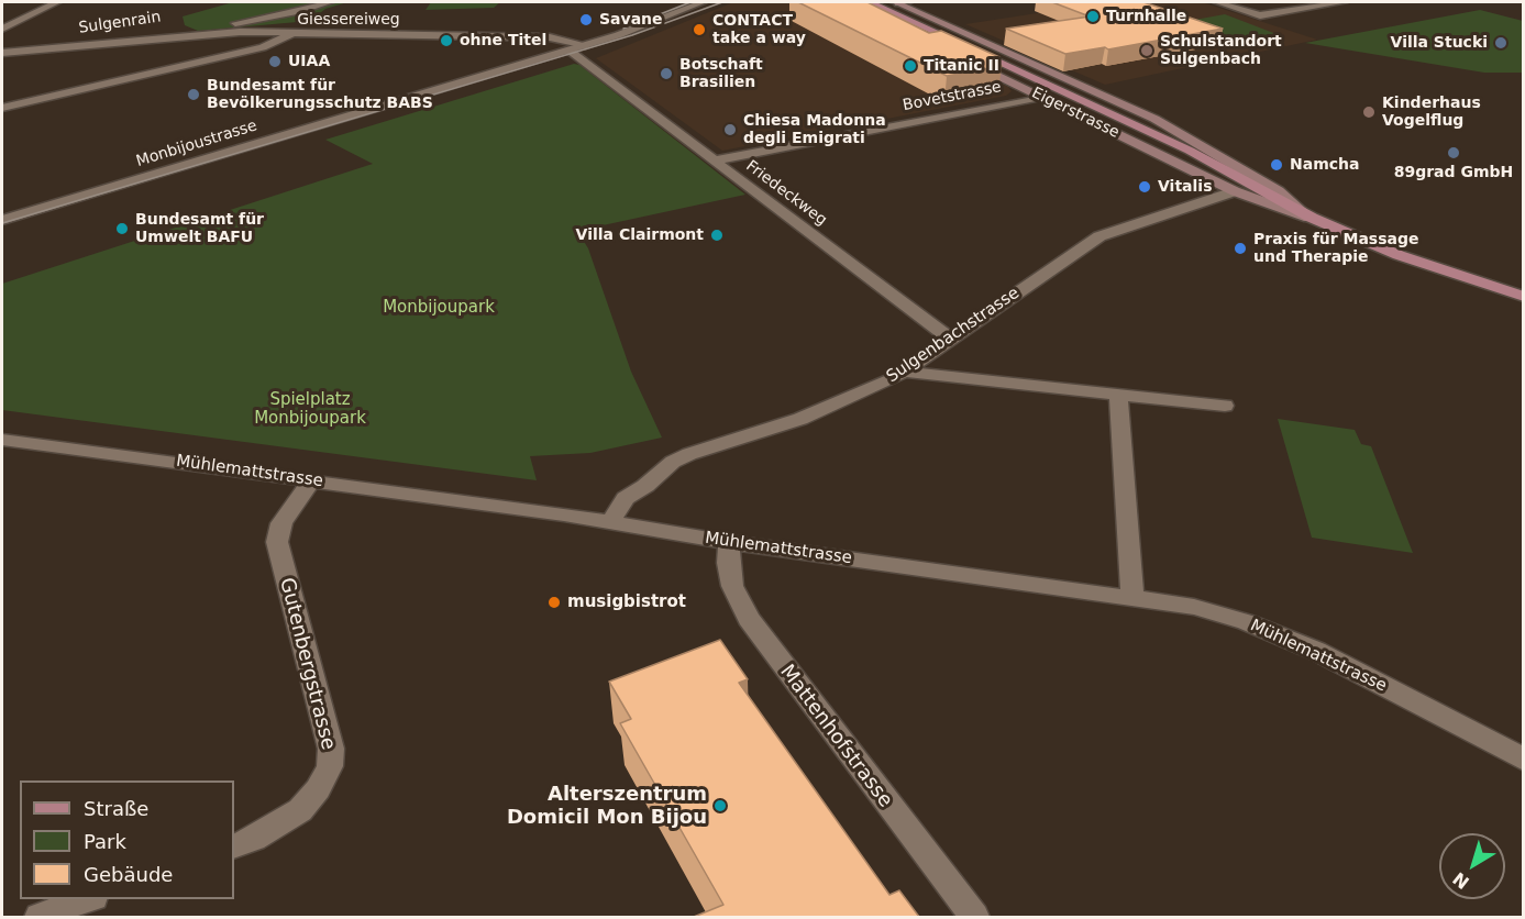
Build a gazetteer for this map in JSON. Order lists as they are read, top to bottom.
{
  "streets": {
    "main road": ["Eigerstrasse"],
    "street": [
      "Giessereiweg",
      "Sulgenrain",
      "Bovetstrasse",
      "Monbijoustrasse",
      "Friedeckweg",
      "Sulgenbachstrasse",
      "Mühlemattstrasse",
      "Gutenbergstrasse",
      "Mattenhofstrasse"
    ]
  },
  "crossings": [
    ["Giessereiweg", "Sulgenrain"],
    ["Giessereiweg", "Monbijoustrasse"],
    ["Bovetstrasse", "Eigerstrasse"],
    ["Bovetstrasse", "Friedeckweg"],
    ["Eigerstrasse", "Sulgenbachstrasse"],
    ["Monbijoustrasse", "Friedeckweg"],
    ["Friedeckweg", "Sulgenbachstrasse"],
    ["Sulgenbachstrasse", "Mühlemattstrasse"],
    ["Mühlemattstrasse", "Gutenbergstrasse"],
    ["Mühlemattstrasse", "Mattenhofstrasse"]
  ],
  "parks": ["Monbijoupark", "Spielplatz Monbijoupark"],
  "places": [
    "Turnhalle",
    "Savane",
    "CONTACT take a way",
    "ohne Titel",
    "Villa Stucki",
    "Schulstandort Sulgenbach",
    "UIAA",
    "Titanic II",
    "Botschaft Brasilien",
    "Bundesamt für Bevölkerungsschutz BABS",
    "Kinderhaus Vogelflug",
    "Chiesa Madonna degli Emigrati",
    "89grad GmbH",
    "Namcha",
    "Vitalis",
    "Bundesamt für Umwelt BAFU",
    "Villa Clairmont",
    "Praxis für Massage und Therapie",
    "musigbistrot",
    "Alterszentrum Domicil Mon Bijou"
  ],
  "legend": ["Straße", "Park", "Gebäude"],
  "north": "bottom left"
}
